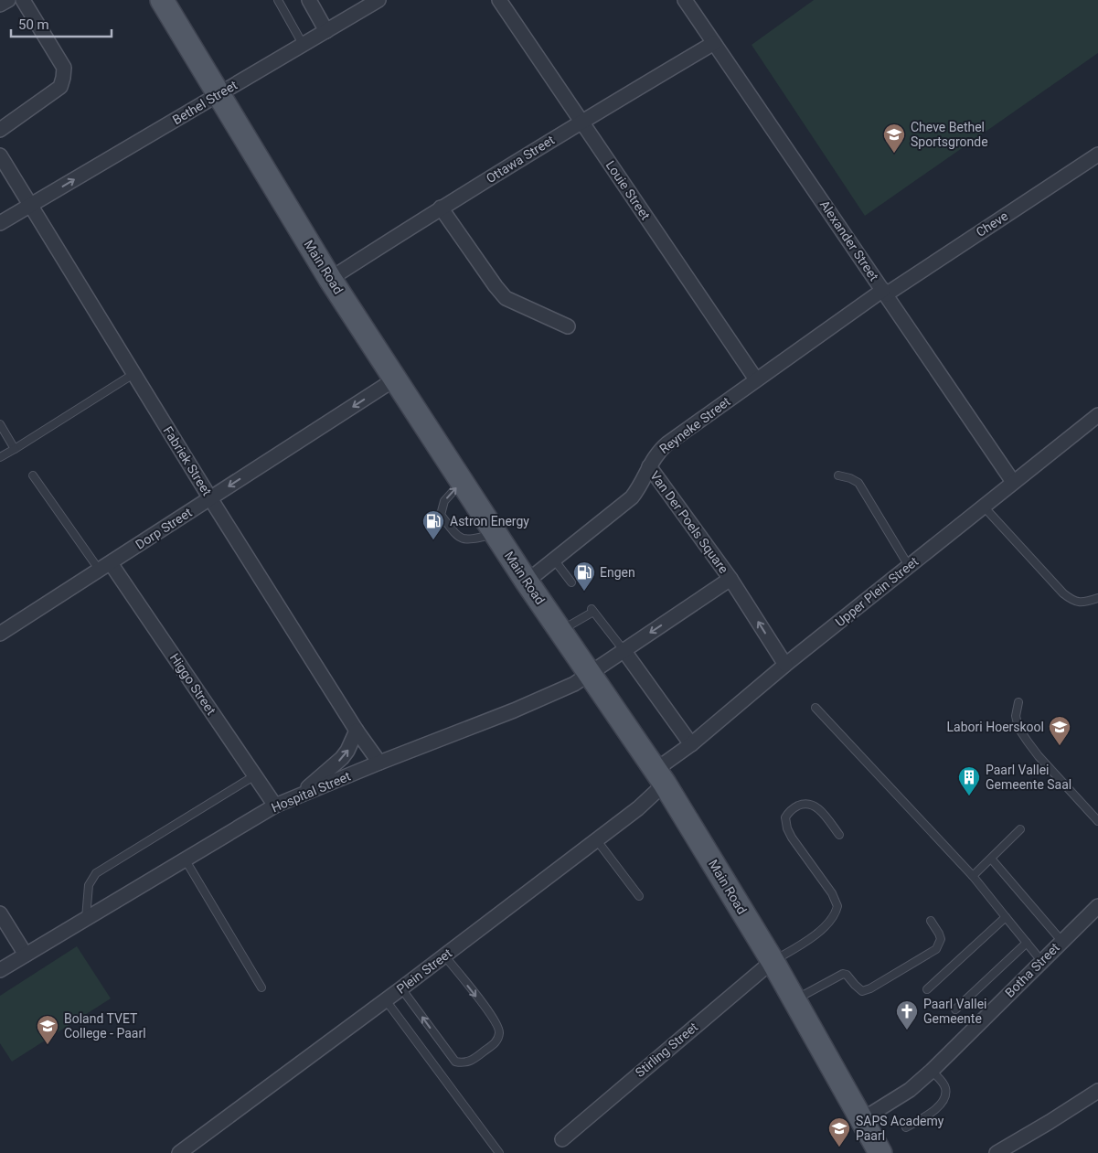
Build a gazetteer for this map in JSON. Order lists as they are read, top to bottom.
{
  "streets": {
    "main road": ["Main Road"],
    "street": [
      "Bethel Street",
      "Ottawa Street",
      "Louie Street",
      "Cheve",
      "Alexander Street",
      "Reyneke Street",
      "Fabriek Street",
      "Van Der Poels Square",
      "Dorp Street",
      "Upper Plein Street",
      "Higgo Street",
      "Hospital Street",
      "Botha Street",
      "Plein Street",
      "Stirling Street"
    ]
  },
  "crossings": [
    ["Bethel Street", "Main Road"],
    ["Bethel Street", "Fabriek Street"],
    ["Ottawa Street", "Louie Street"],
    ["Ottawa Street", "Alexander Street"],
    ["Ottawa Street", "Main Road"],
    ["Louie Street", "Reyneke Street"],
    ["Cheve", "Alexander Street"],
    ["Cheve", "Reyneke Street"],
    ["Alexander Street", "Reyneke Street"],
    ["Alexander Street", "Upper Plein Street"],
    ["Main Road", "Reyneke Street"],
    ["Main Road", "Van Der Poels Square"],
    ["Main Road", "Dorp Street"],
    ["Main Road", "Upper Plein Street"],
    ["Main Road", "Hospital Street"],
    ["Main Road", "Botha Street"],
    ["Main Road", "Plein Street"],
    ["Main Road", "Stirling Street"],
    ["Reyneke Street", "Van Der Poels Square"],
    ["Fabriek Street", "Dorp Street"],
    ["Fabriek Street", "Hospital Street"],
    ["Van Der Poels Square", "Upper Plein Street"],
    ["Van Der Poels Square", "Hospital Street"],
    ["Dorp Street", "Higgo Street"],
    ["Upper Plein Street", "Plein Street"],
    ["Higgo Street", "Hospital Street"]
  ],
  "one_way": ["Bethel Street", "Dorp Street"],
  "places": {
    "school or university": [
      "Cheve Bethel Sportsgronde",
      "Labori Hoerskool",
      "Boland TVET College - Paarl",
      "SAPS Academy Paarl"
    ],
    "fuel station": ["Astron Energy", "Engen"],
    "building": ["Paarl Vallei Gemeente Saal"],
    "church": ["Paarl Vallei Gemeente"]
  },
  "scale_bar": "50 m"
}
